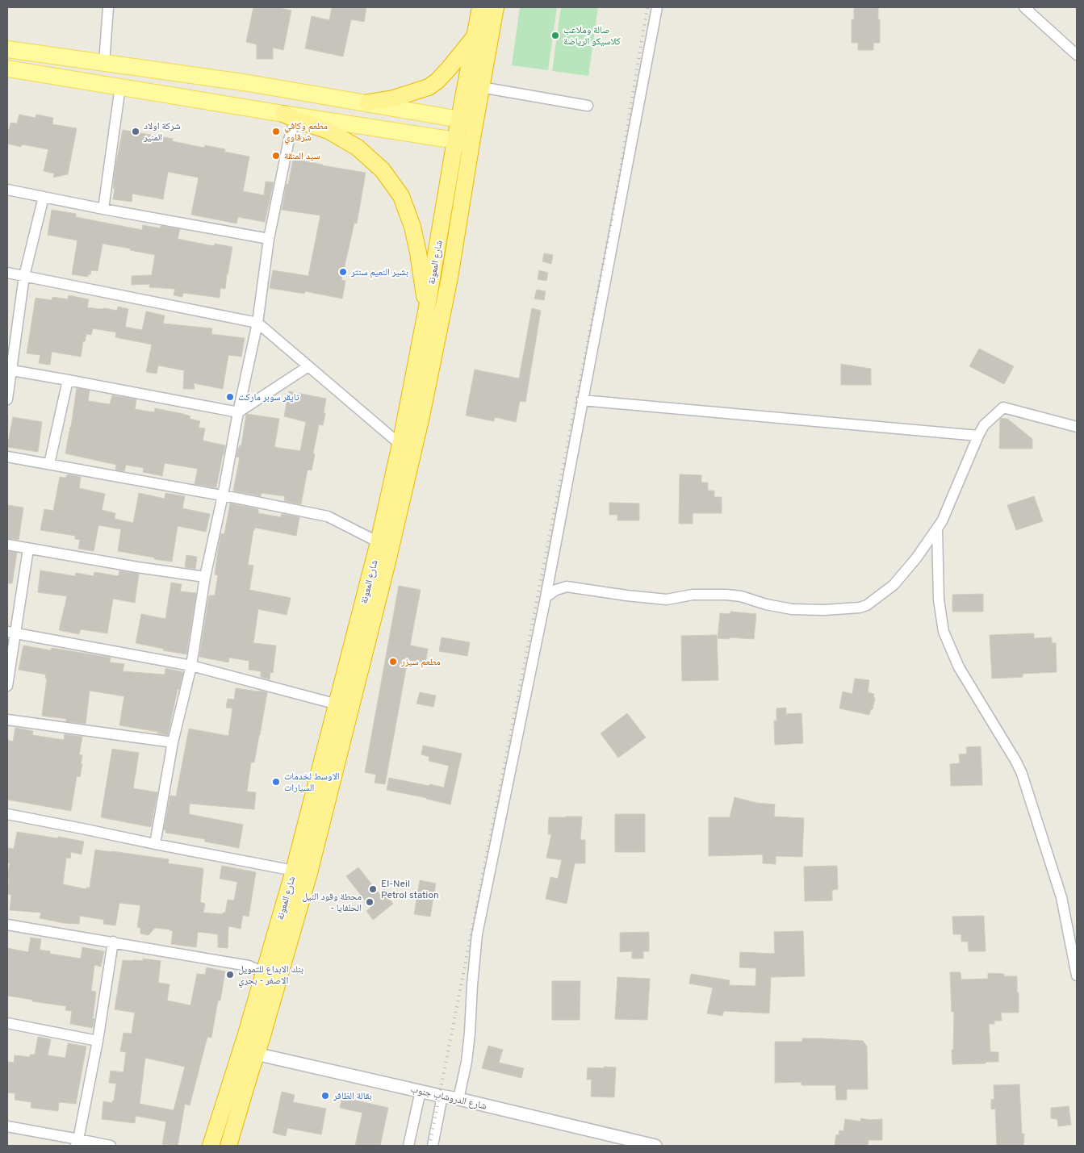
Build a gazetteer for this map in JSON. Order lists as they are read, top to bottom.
{
  "streets": {
    "highway": ["شارع المعونة"],
    "street": ["شارع الدروشاب جنوب"]
  },
  "crossings": [
    ["شارع المعونة", "شارع الدروشاب جنوب"]
  ],
  "places": [
    "صالة وملاعب كلاسيكو الرياضة",
    "شركة اولاد المنير",
    "مطعم وكافي شرقاوي",
    "سيد المنقة",
    "بشير النعيم سنتر",
    "تايقر سوبر ماركت",
    "مطعم سيزر",
    "الاوسط لخدمات السيارات",
    "El-Neil Petrol station",
    "محطة وقود النيل - الحلفايا",
    "بنك الابداع للتمويل الاصغر - بحري",
    "بقالة الظافر"
  ]
}
